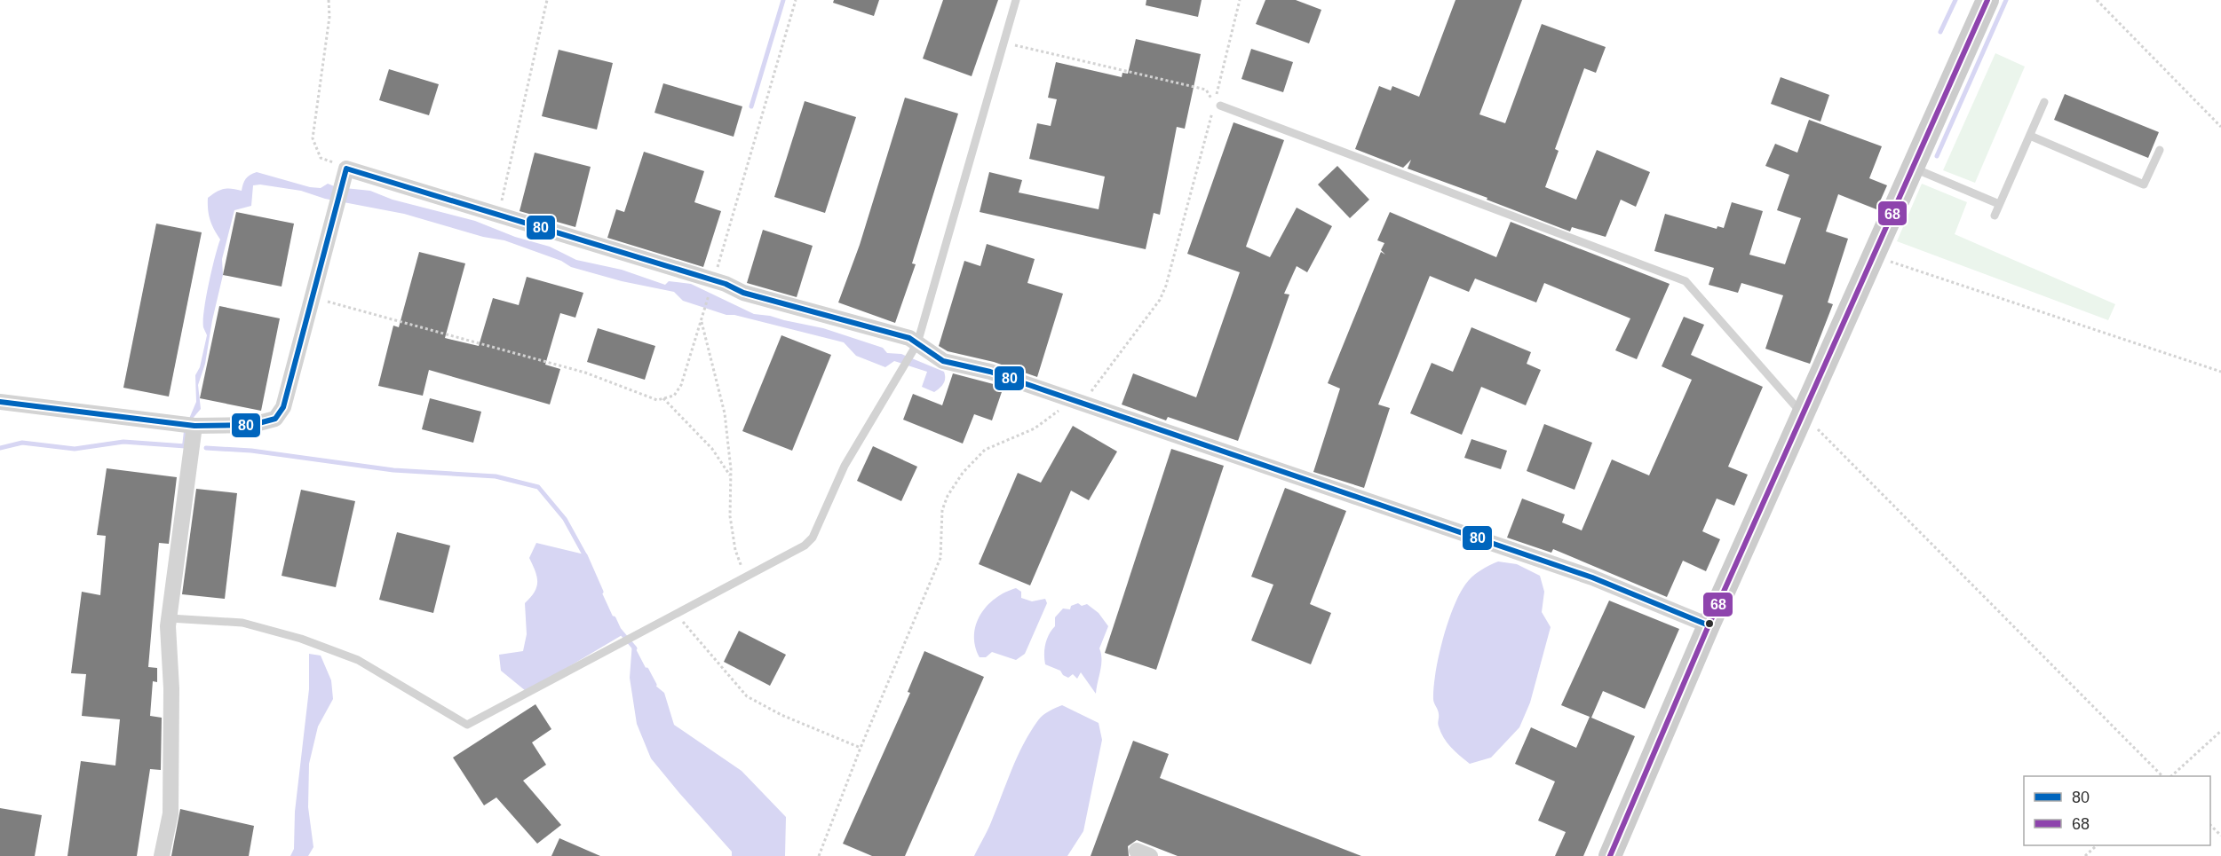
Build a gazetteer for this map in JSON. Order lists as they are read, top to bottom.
{
  "lines": ["transit line 68", "transit line 80"],
  "legend": ["80", "68"]
}
